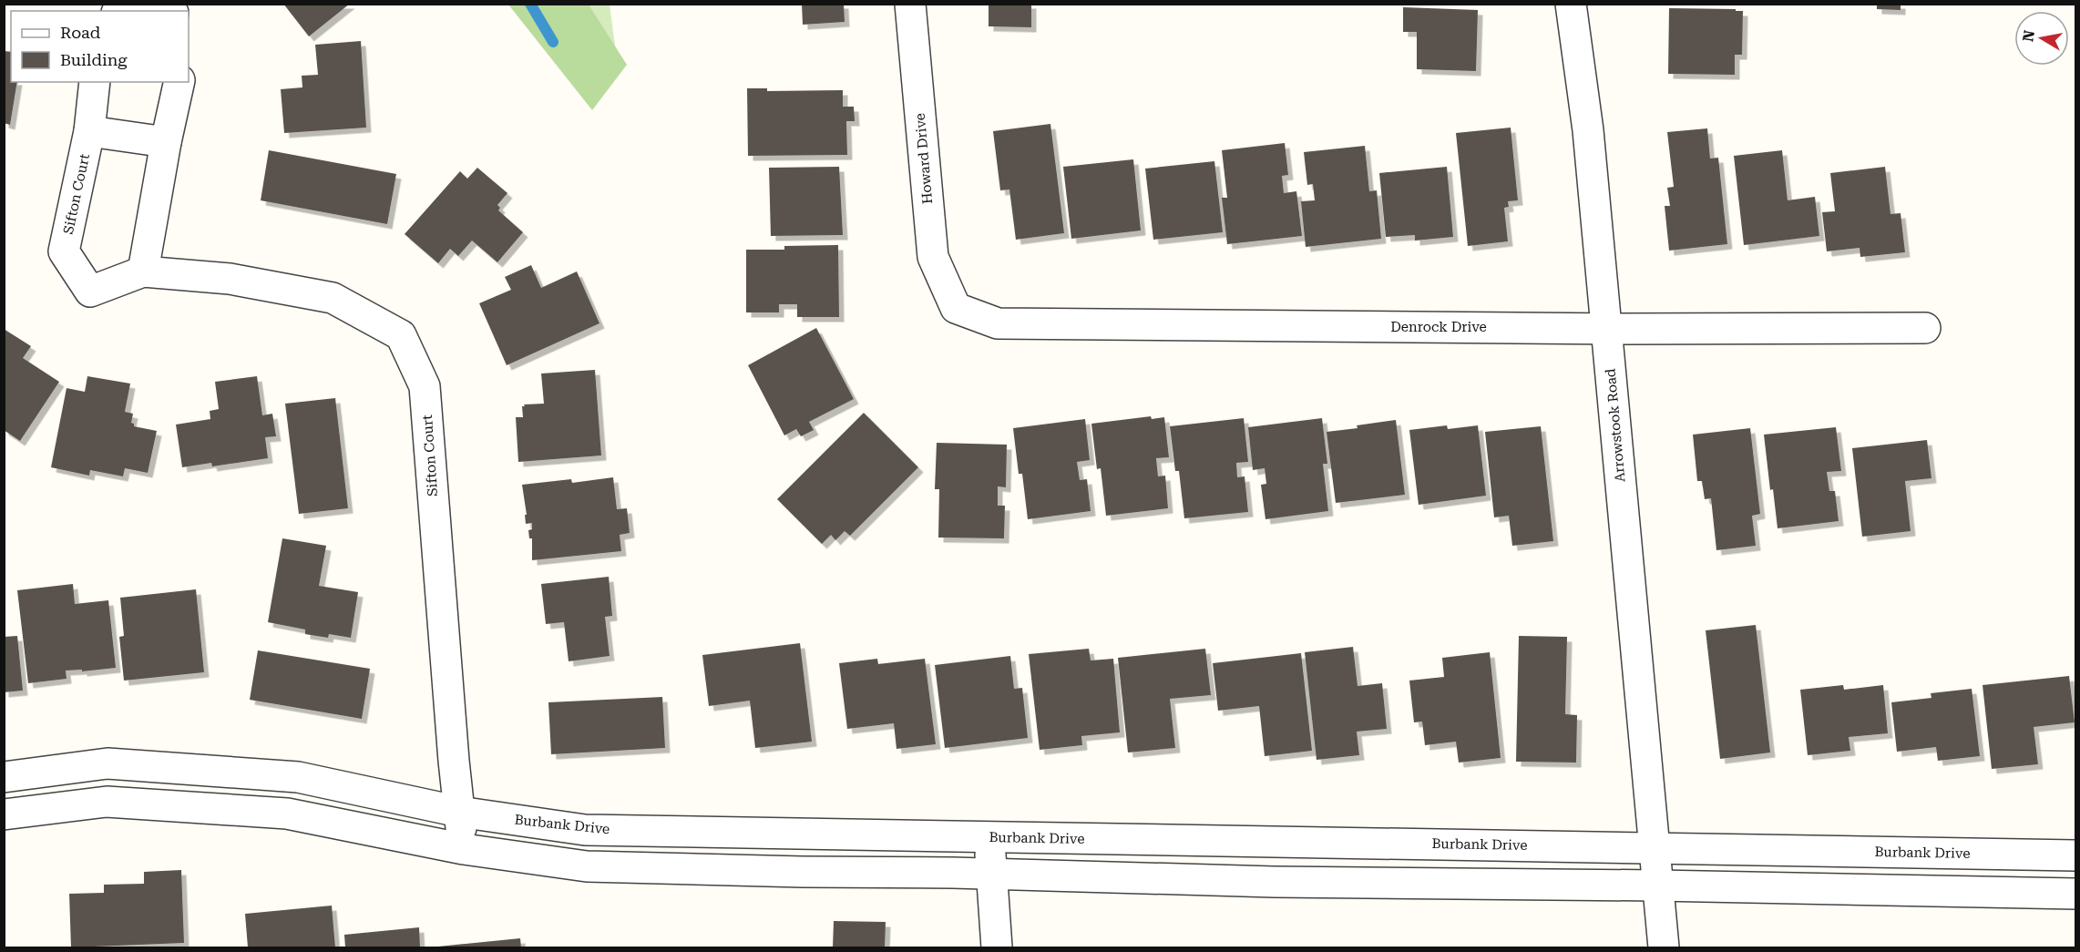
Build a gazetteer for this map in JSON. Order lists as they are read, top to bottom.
{
  "streets": {
    "street": [
      "Howard Drive",
      "Sifton Court",
      "Denrock Drive",
      "Arrowstook Road",
      "Burbank Drive"
    ]
  },
  "crossings": [
    ["Howard Drive", "Denrock Drive"],
    ["Sifton Court", "Burbank Drive"],
    ["Denrock Drive", "Arrowstook Road"],
    ["Arrowstook Road", "Burbank Drive"]
  ],
  "legend": ["Road", "Building"],
  "north": "left"
}
